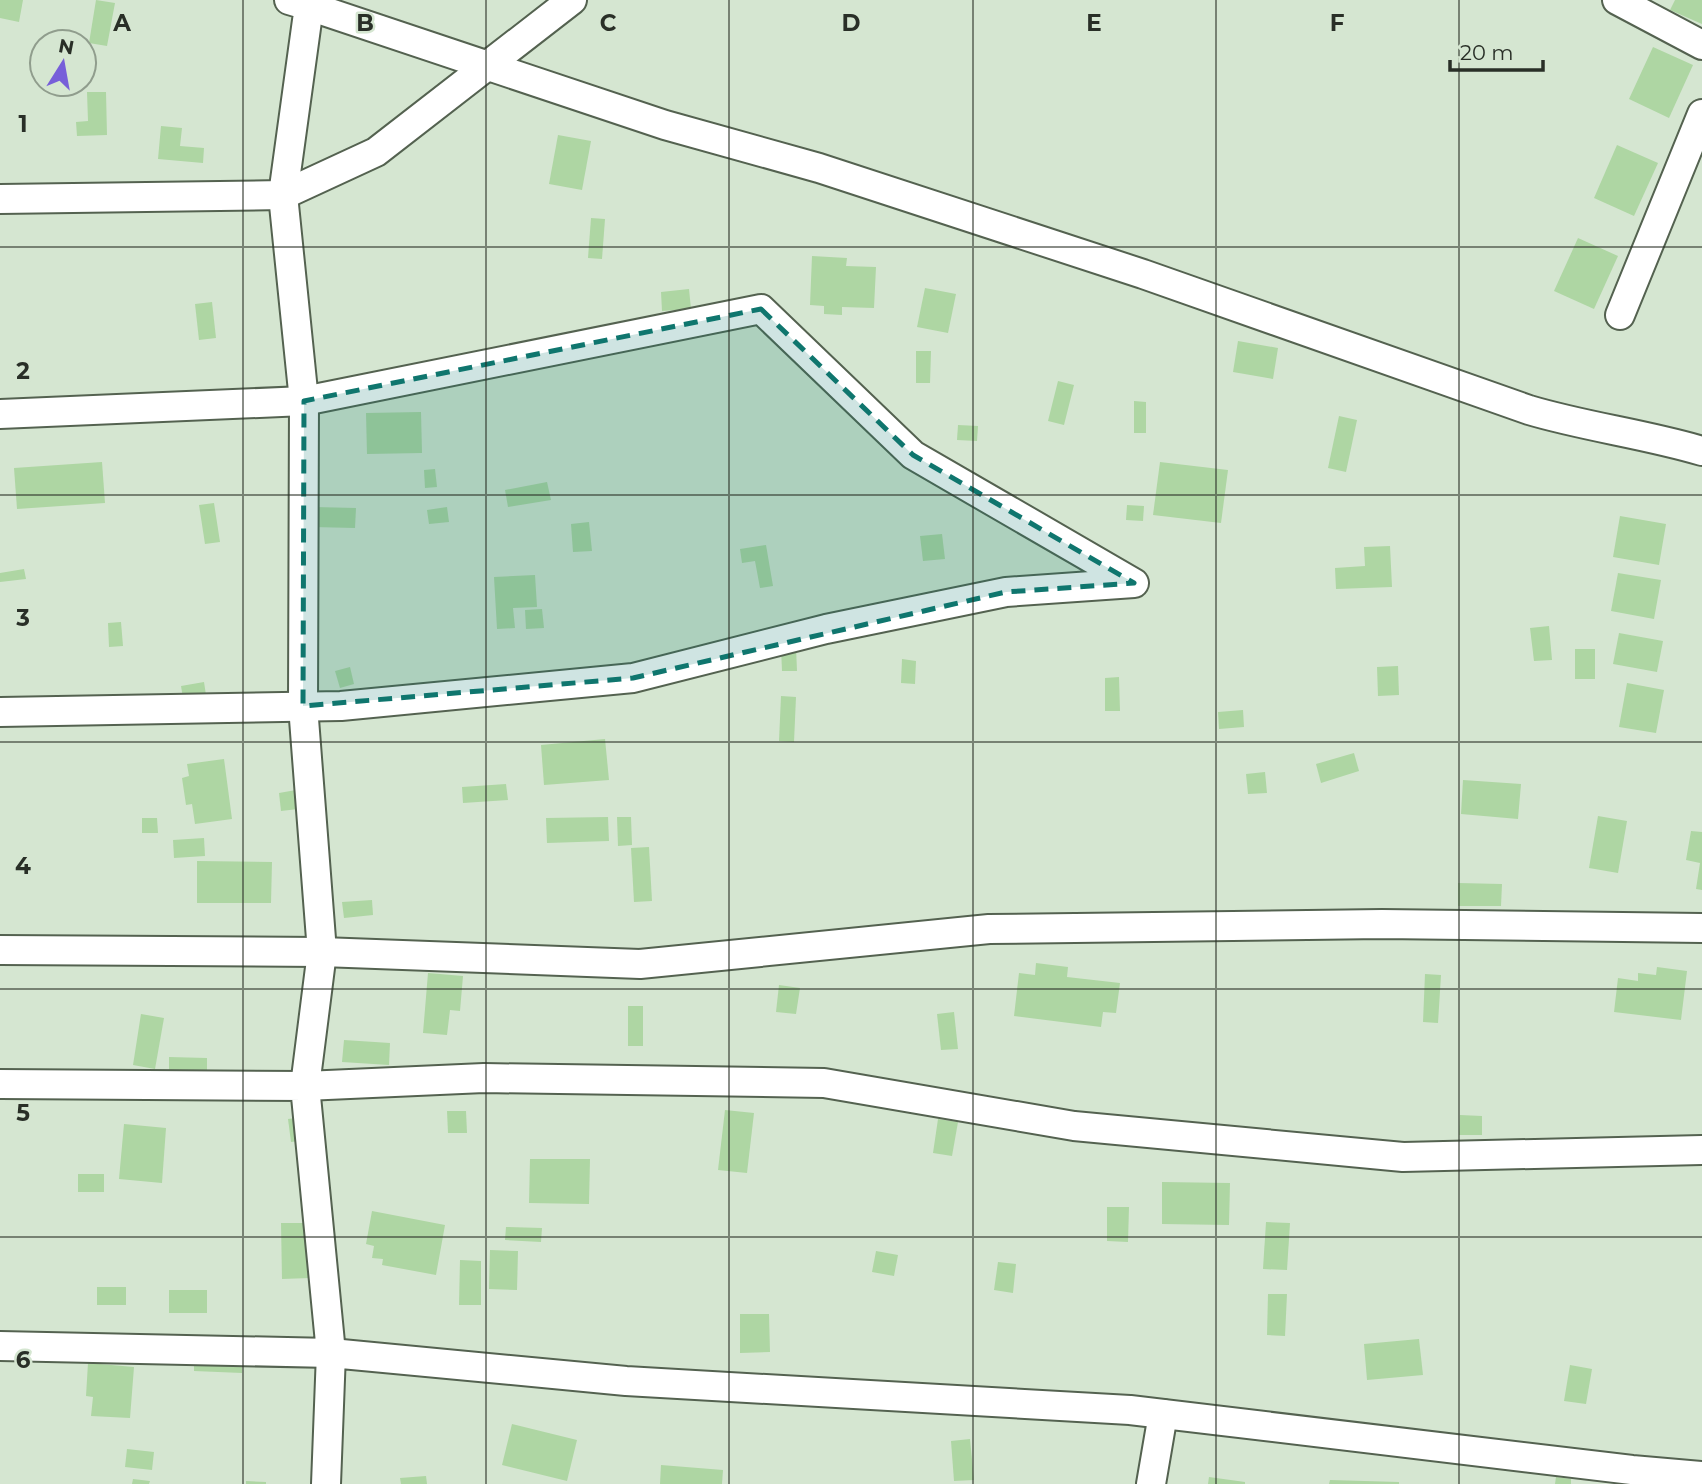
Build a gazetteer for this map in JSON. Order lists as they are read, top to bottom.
{
  "scale_bar": "20 m",
  "north": "top",
  "grid": {
    "columns": [
      "A",
      "B",
      "C",
      "D",
      "E",
      "F"
    ],
    "rows": [
      "1",
      "2",
      "3",
      "4",
      "5",
      "6"
    ]
  }
}
